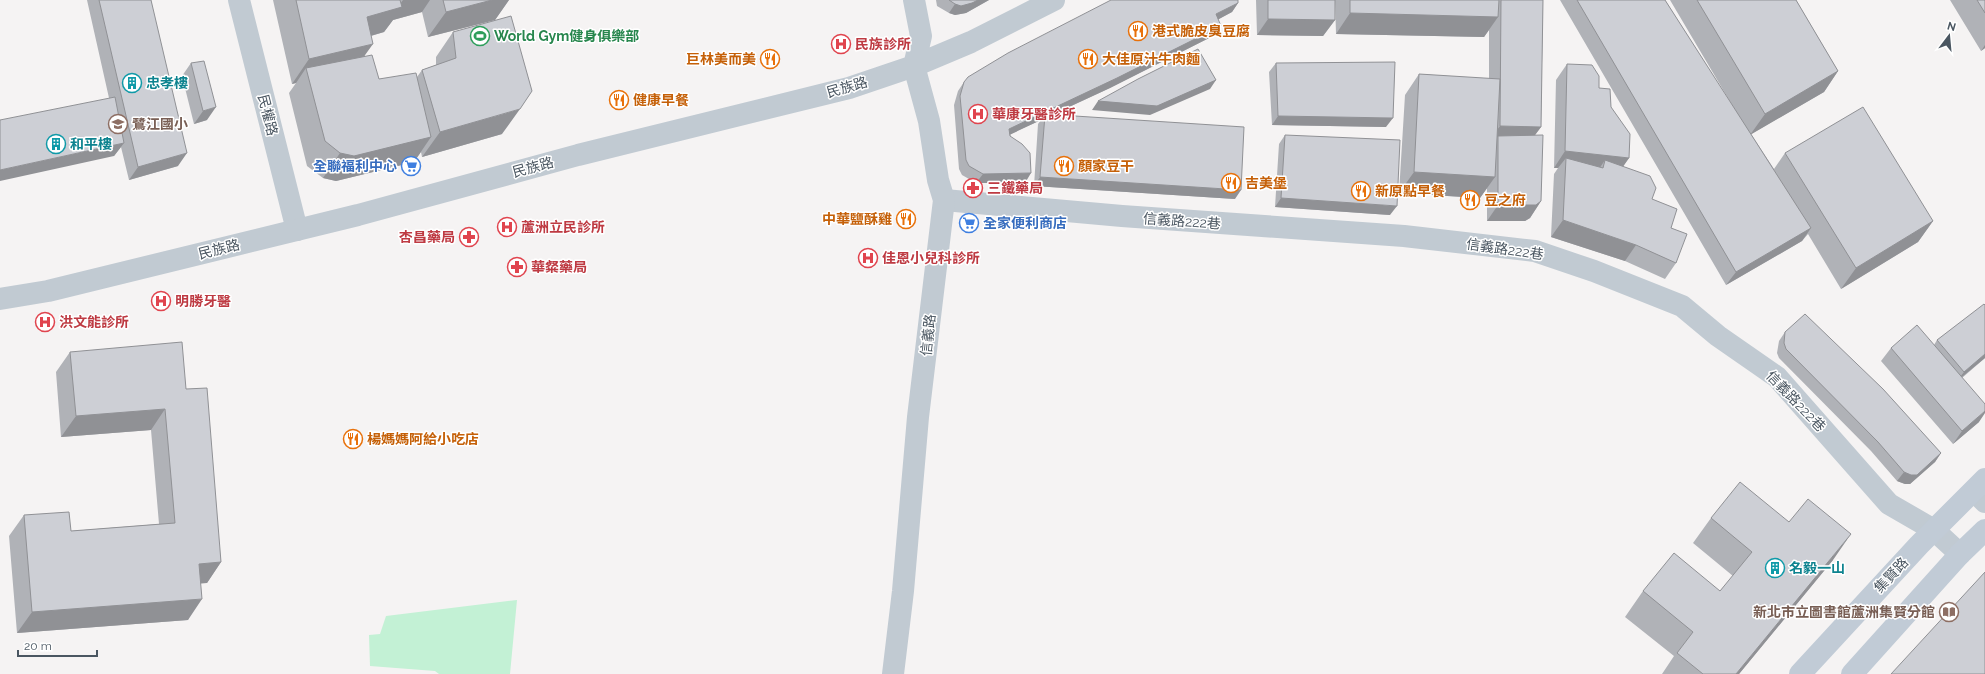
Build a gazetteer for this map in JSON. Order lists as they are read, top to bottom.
{
  "streets": {
    "main road": ["集賢路"],
    "street": [
      "民族路",
      "民權路",
      "信義路222巷",
      "信義路"
    ]
  },
  "crossings": [
    ["民族路", "民權路"],
    ["民族路", "信義路"],
    ["信義路222巷", "信義路"],
    ["信義路222巷", "集賢路"]
  ],
  "places": {
    "restaurant": [
      "港式脆皮臭豆腐",
      "巨林美而美",
      "大佳原汁牛肉麵",
      "健康早餐",
      "顏家豆干",
      "吉美堡",
      "新原點早餐",
      "豆之府",
      "中華鹽酥雞",
      "楊媽媽阿給小吃店"
    ],
    "sports": ["World Gym健身俱樂部"],
    "hospital": [
      "民族診所",
      "華康牙醫診所",
      "蘆洲立民診所",
      "佳恩小兒科診所",
      "明勝牙醫",
      "洪文能診所"
    ],
    "building": ["忠孝樓", "和平樓", "名毅一山"],
    "school or university": ["鷺江國小"],
    "supermarket": ["全聯福利中心", "全家便利商店"],
    "pharmacy": ["三鐵藥局", "杏昌藥局", "華粲藥局"],
    "library": ["新北市立圖書館蘆洲集賢分館"]
  },
  "scale_bar": "20 m",
  "north": "top"
}
